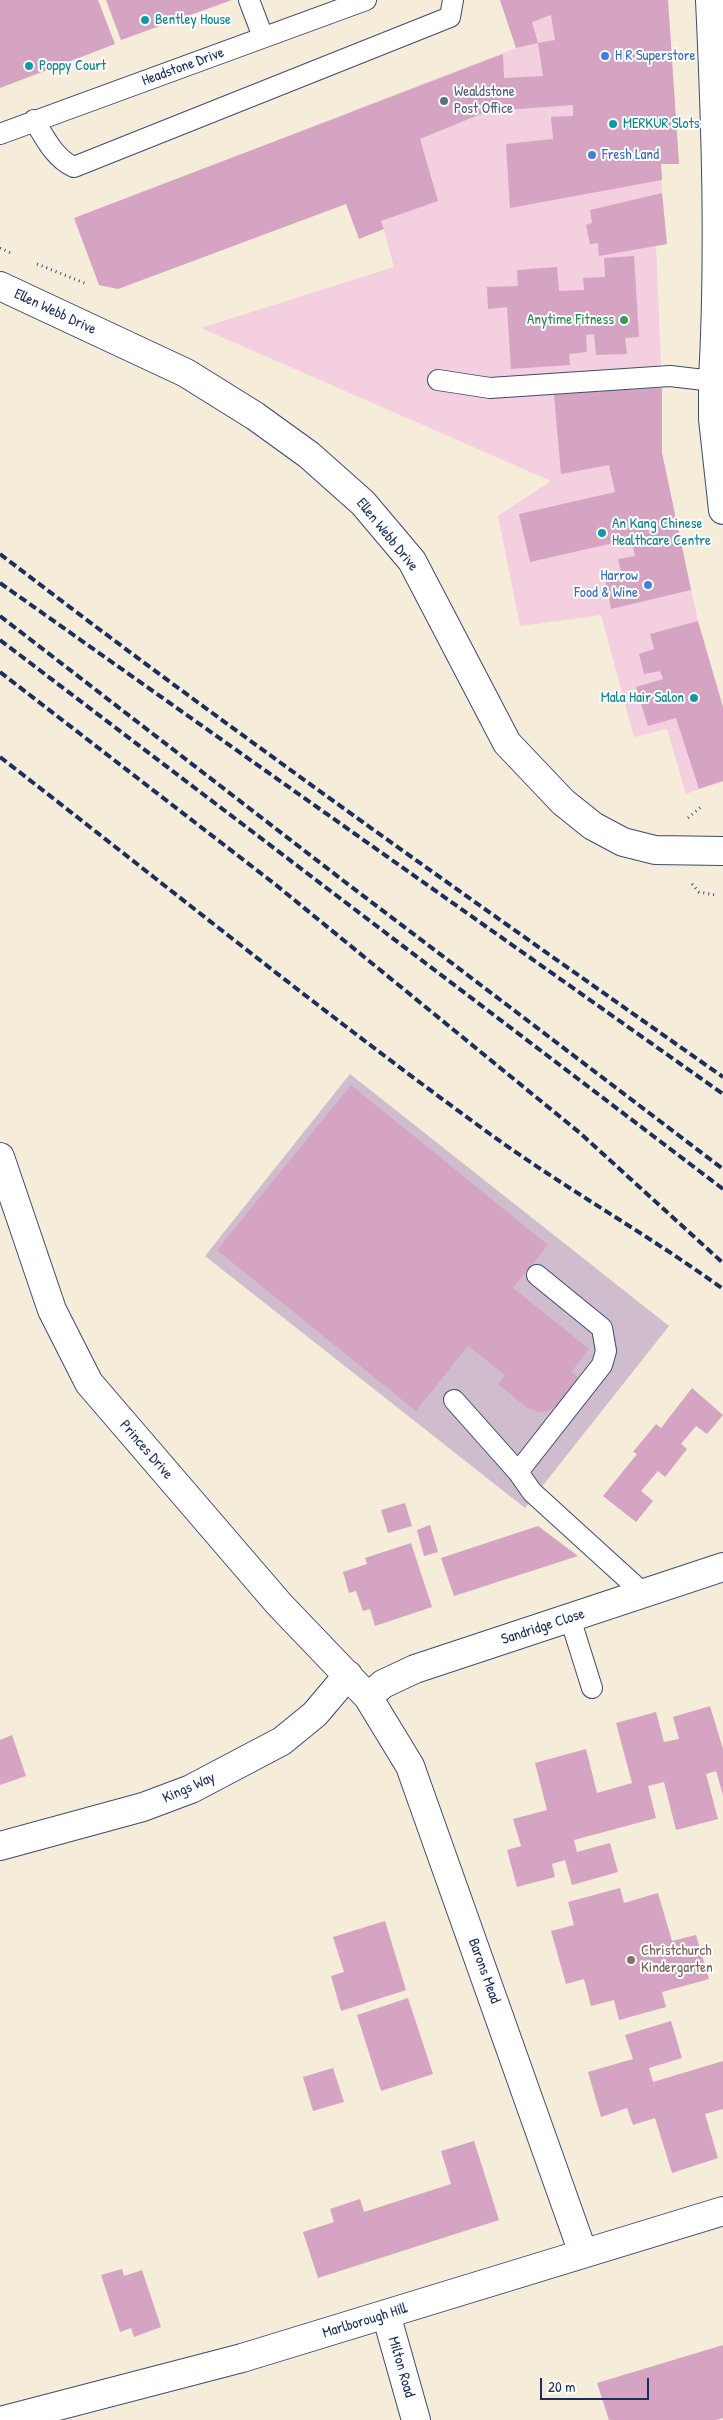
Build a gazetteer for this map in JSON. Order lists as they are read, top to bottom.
{
  "streets": {
    "street": [
      "Ellen Webb Drive",
      "Princes Drive",
      "Sandridge Close",
      "Kings Way",
      "Barons Mead",
      "Marlborough Hill",
      "Milton Road"
    ],
    "lane": ["Headstone Drive"]
  },
  "crossings": [
    ["Princes Drive", "Sandridge Close"],
    ["Princes Drive", "Kings Way"],
    ["Princes Drive", "Barons Mead"],
    ["Sandridge Close", "Barons Mead"],
    ["Barons Mead", "Marlborough Hill"],
    ["Marlborough Hill", "Milton Road"]
  ],
  "places": [
    "Bentley House",
    "H R Superstore",
    "Poppy Court",
    "Wealdstone Post Office",
    "MERKUR Slots",
    "Fresh Land",
    "Anytime Fitness",
    "An Kang Chinese Healthcare Centre",
    "Harrow Food & Wine",
    "Mala Hair Salon",
    "Christchurch Kindergarten"
  ],
  "scale_bar": "20 m"
}
